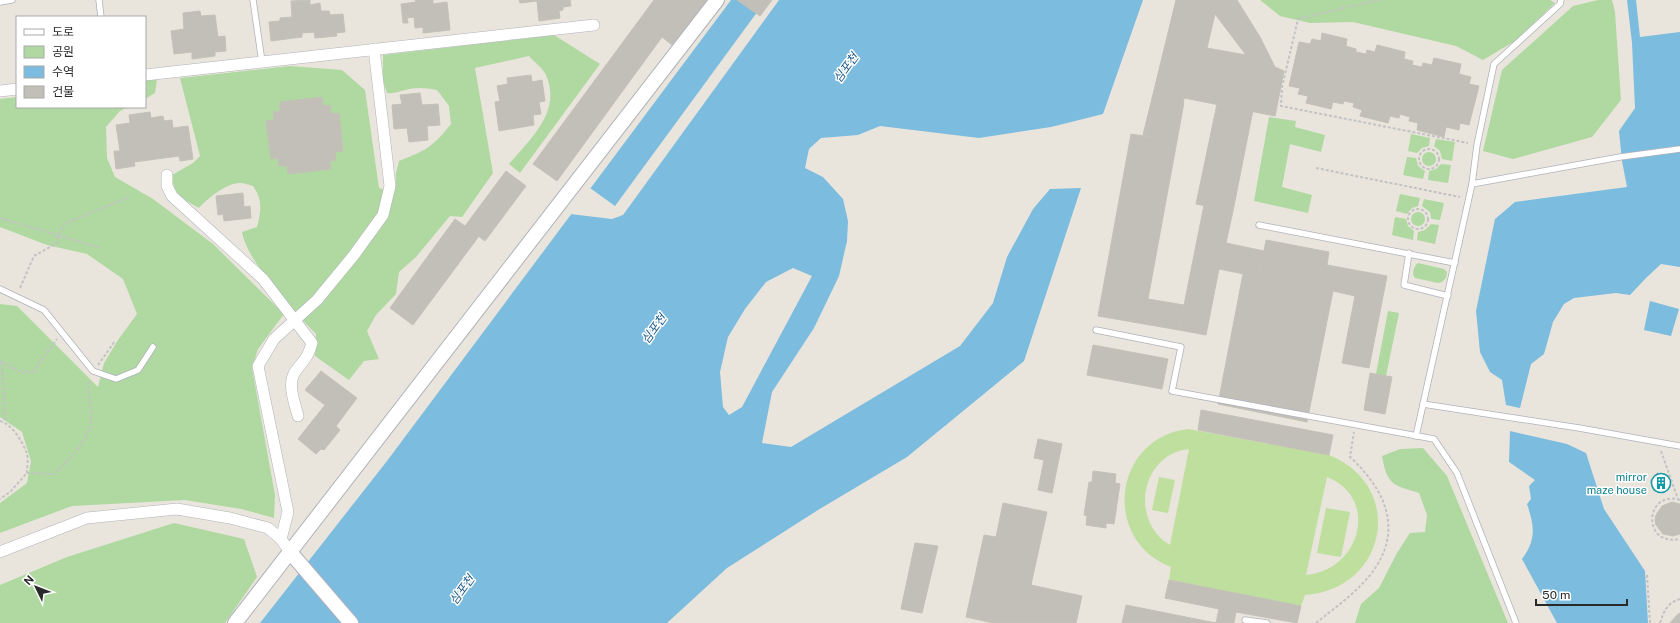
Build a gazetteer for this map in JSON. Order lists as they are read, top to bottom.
{
  "water": ["심포천"],
  "places": {
    "building": ["mirror maze house"]
  },
  "legend": [
    "도로",
    "공원",
    "수역",
    "건물"
  ],
  "scale_bar": "50 m",
  "north": "top left"
}
